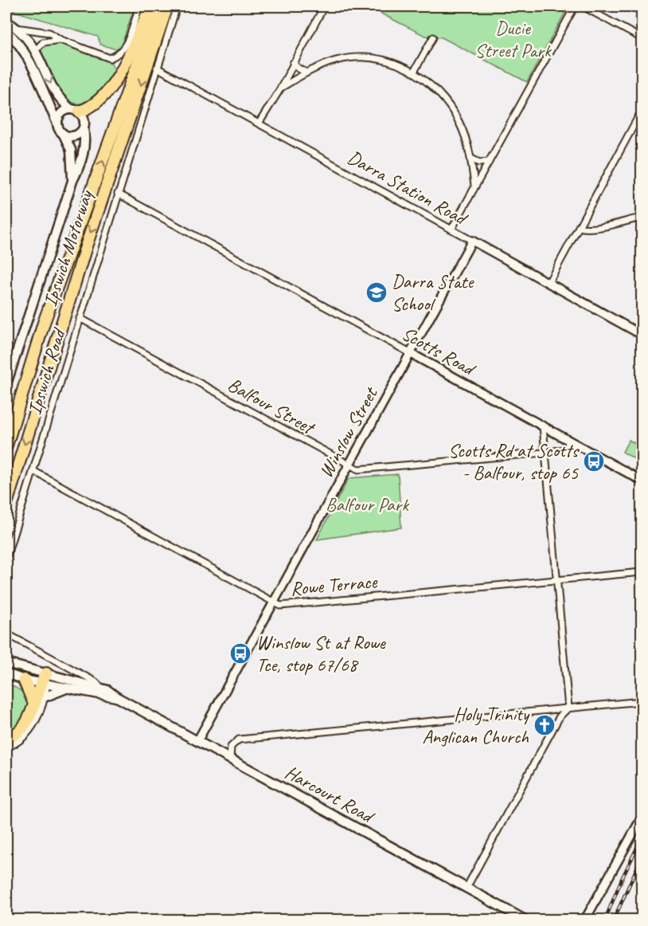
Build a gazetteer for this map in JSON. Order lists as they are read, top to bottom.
{
  "streets": {
    "highway": ["Ipswich Motorway"],
    "main road": ["Ipswich Road", "Harcourt Road"],
    "street": [
      "Darra Station Road",
      "Scotts Road",
      "Balfour Street",
      "Winslow Street",
      "Rowe Terrace"
    ]
  },
  "crossings": [
    ["Darra Station Road", "Ipswich Road"],
    ["Darra Station Road", "Winslow Street"],
    ["Scotts Road", "Ipswich Road"],
    ["Scotts Road", "Balfour Street"],
    ["Scotts Road", "Winslow Street"],
    ["Ipswich Road", "Balfour Street"],
    ["Ipswich Road", "Rowe Terrace"],
    ["Balfour Street", "Winslow Street"],
    ["Winslow Street", "Rowe Terrace"],
    ["Winslow Street", "Harcourt Road"]
  ],
  "parks": ["Ducie Street Park", "Balfour Park"],
  "places": {
    "school or university": ["Darra State School"],
    "bus stop": ["Scotts Rd at Scotts - Balfour, stop 65", "Winslow St at Rowe Tce, stop 67/68"],
    "church": ["Holy Trinity Anglican Church"]
  }
}
